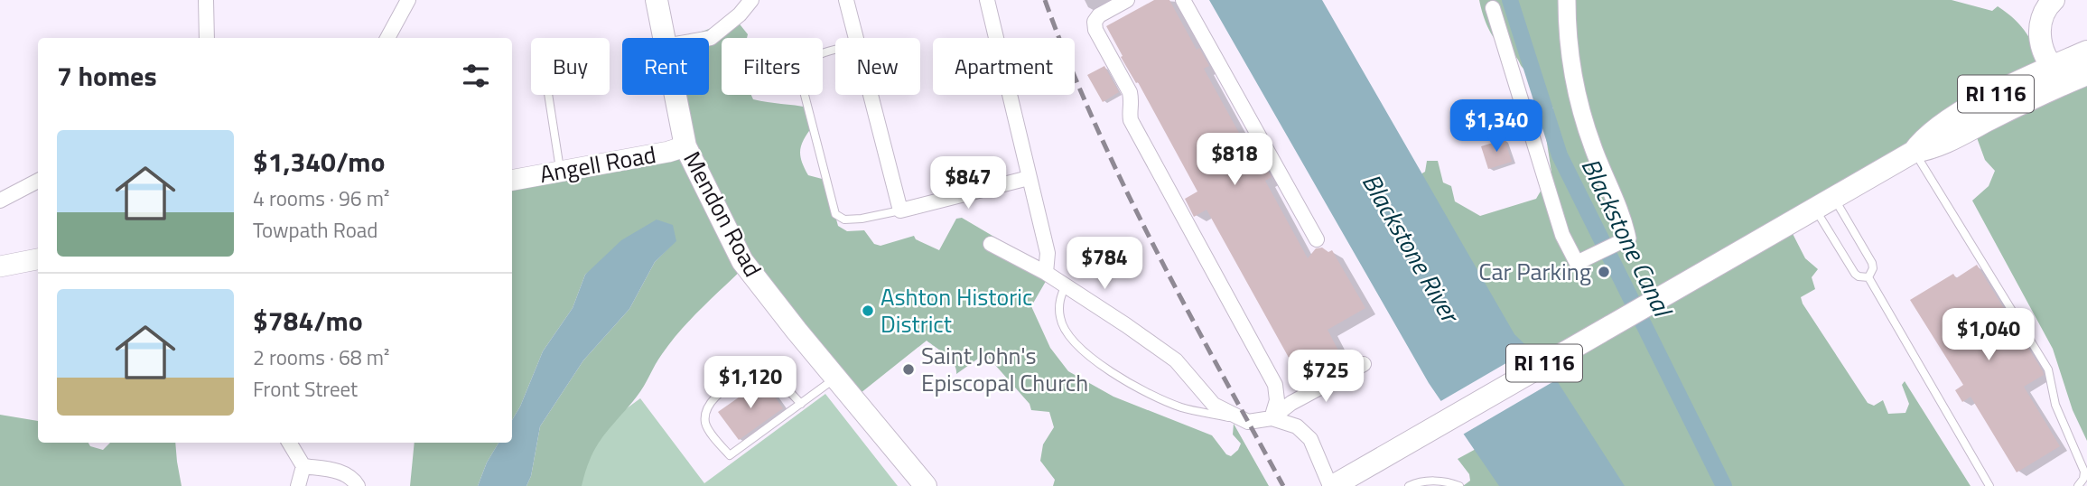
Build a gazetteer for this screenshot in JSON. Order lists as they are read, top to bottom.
{
  "streets": {
    "main road": ["RI 116", "Angell Road", "Mendon Road"]
  },
  "crossings": [
    ["Angell Road", "Mendon Road"]
  ],
  "water": ["Blackstone Canal", "Blackstone River"],
  "places": ["Car Parking", "Ashton Historic District", "Saint John's Episcopal Church"],
  "page": {
    "chip": [
      "Buy",
      "Rent",
      "Filters",
      "New",
      "Apartment"
    ],
    "heading": "7 homes",
    "price": [
      "$1,340",
      "$818",
      "$847",
      "$784",
      "$1,040",
      "$725",
      "$1,120"
    ],
    "list": [
      {
        "name": "$1,340/mo",
        "note": "4 rooms · 96 m² · Towpath Road"
      },
      {
        "name": "$784/mo",
        "note": "2 rooms · 68 m² · Front Street"
      }
    ]
  }
}
